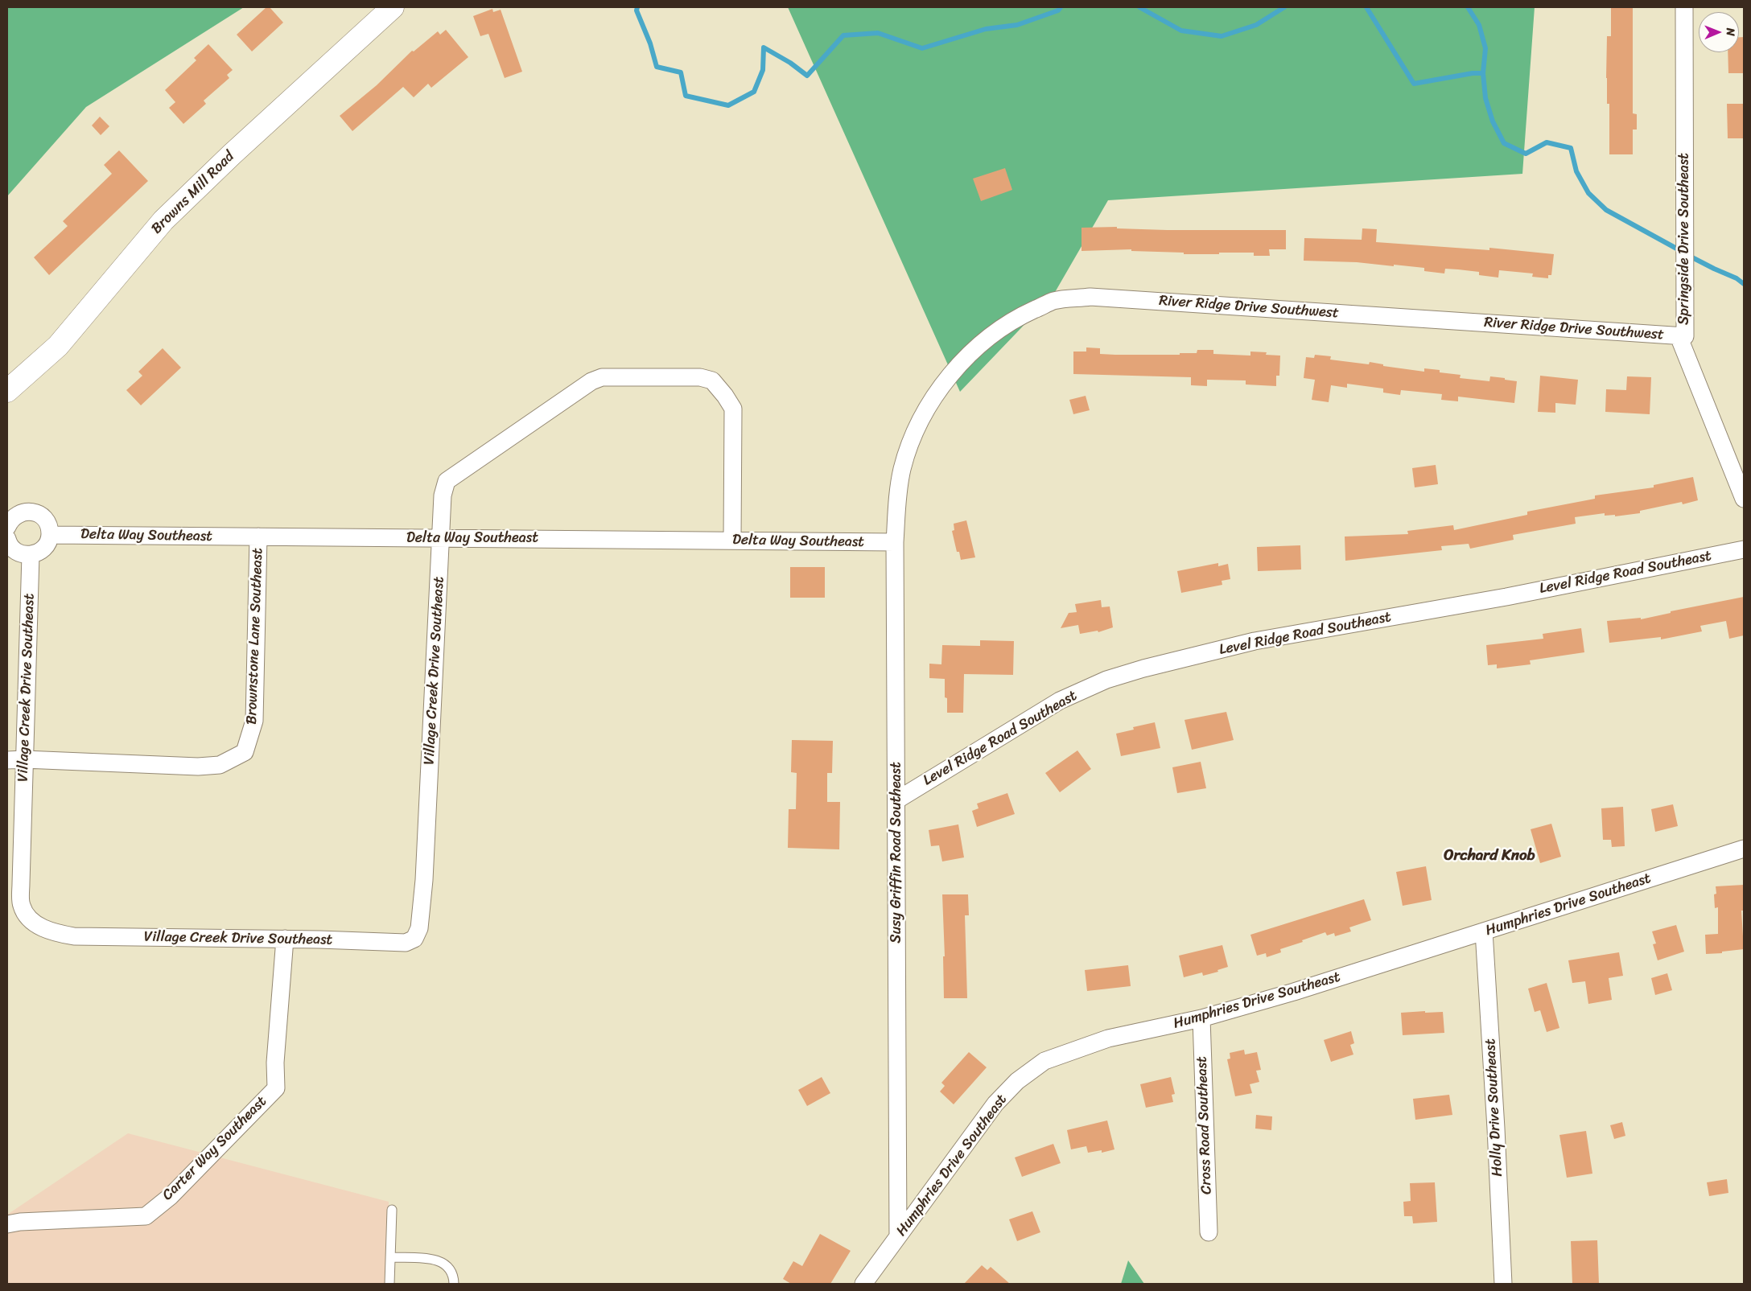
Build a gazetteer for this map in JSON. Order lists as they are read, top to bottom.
{
  "streets": {
    "street": [
      "Browns Mill Road",
      "Springside Drive Southeast",
      "River Ridge Drive Southwest",
      "Delta Way Southeast",
      "Level Ridge Road Southeast",
      "Brownstone Lane Southeast",
      "Village Creek Drive Southeast",
      "Susy Griffin Road Southeast",
      "Humphries Drive Southeast",
      "Holly Drive Southeast",
      "Cross Road Southeast",
      "Carter Way Southeast"
    ]
  },
  "crossings": [
    ["Springside Drive Southeast", "River Ridge Drive Southwest"],
    ["River Ridge Drive Southwest", "Susy Griffin Road Southeast"],
    ["Delta Way Southeast", "Brownstone Lane Southeast"],
    ["Delta Way Southeast", "Village Creek Drive Southeast"],
    ["Delta Way Southeast", "Susy Griffin Road Southeast"],
    ["Level Ridge Road Southeast", "Susy Griffin Road Southeast"],
    ["Brownstone Lane Southeast", "Village Creek Drive Southeast"],
    ["Village Creek Drive Southeast", "Carter Way Southeast"],
    ["Susy Griffin Road Southeast", "Humphries Drive Southeast"],
    ["Humphries Drive Southeast", "Holly Drive Southeast"],
    ["Humphries Drive Southeast", "Cross Road Southeast"]
  ],
  "districts": ["Orchard Knob"],
  "north": "right"
}
